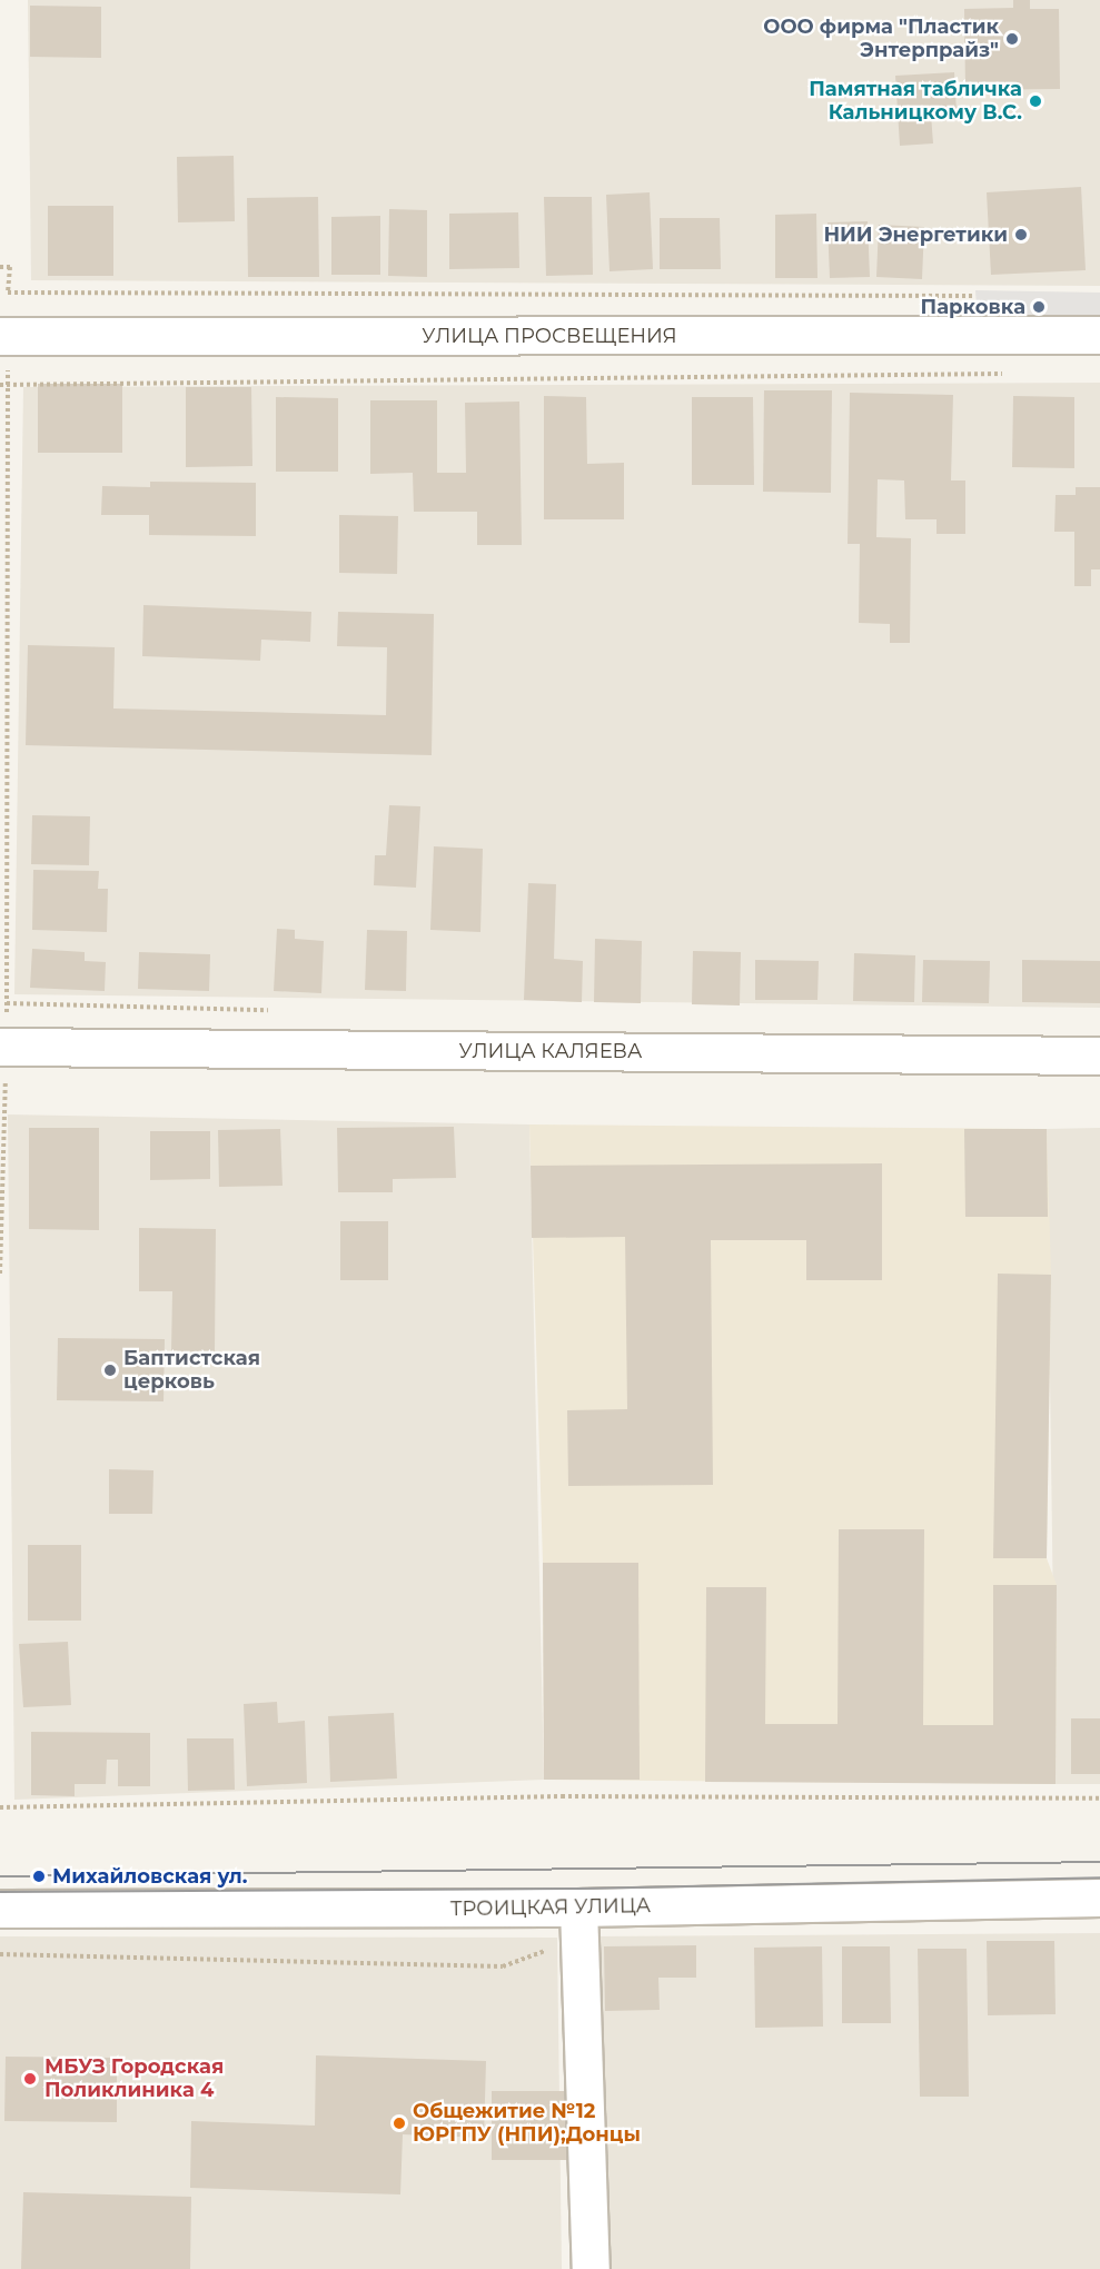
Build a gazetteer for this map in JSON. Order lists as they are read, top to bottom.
{
  "streets": {
    "street": ["УЛИЦА ПРОСВЕЩЕНИЯ", "УЛИЦА КАЛЯЕВА", "ТРОИЦКАЯ УЛИЦА"]
  },
  "places": [
    "ООО фирма \"Пластик Энтерпрайз\"",
    "Памятная табличка Кальницкому В.С.",
    "НИИ Энергетики",
    "Парковка",
    "Баптистская церковь",
    "Михайловская ул.",
    "МБУЗ Городская Поликлиника 4",
    "Общежитие №12 ЮРГПУ (НПИ);Донцы"
  ]
}
